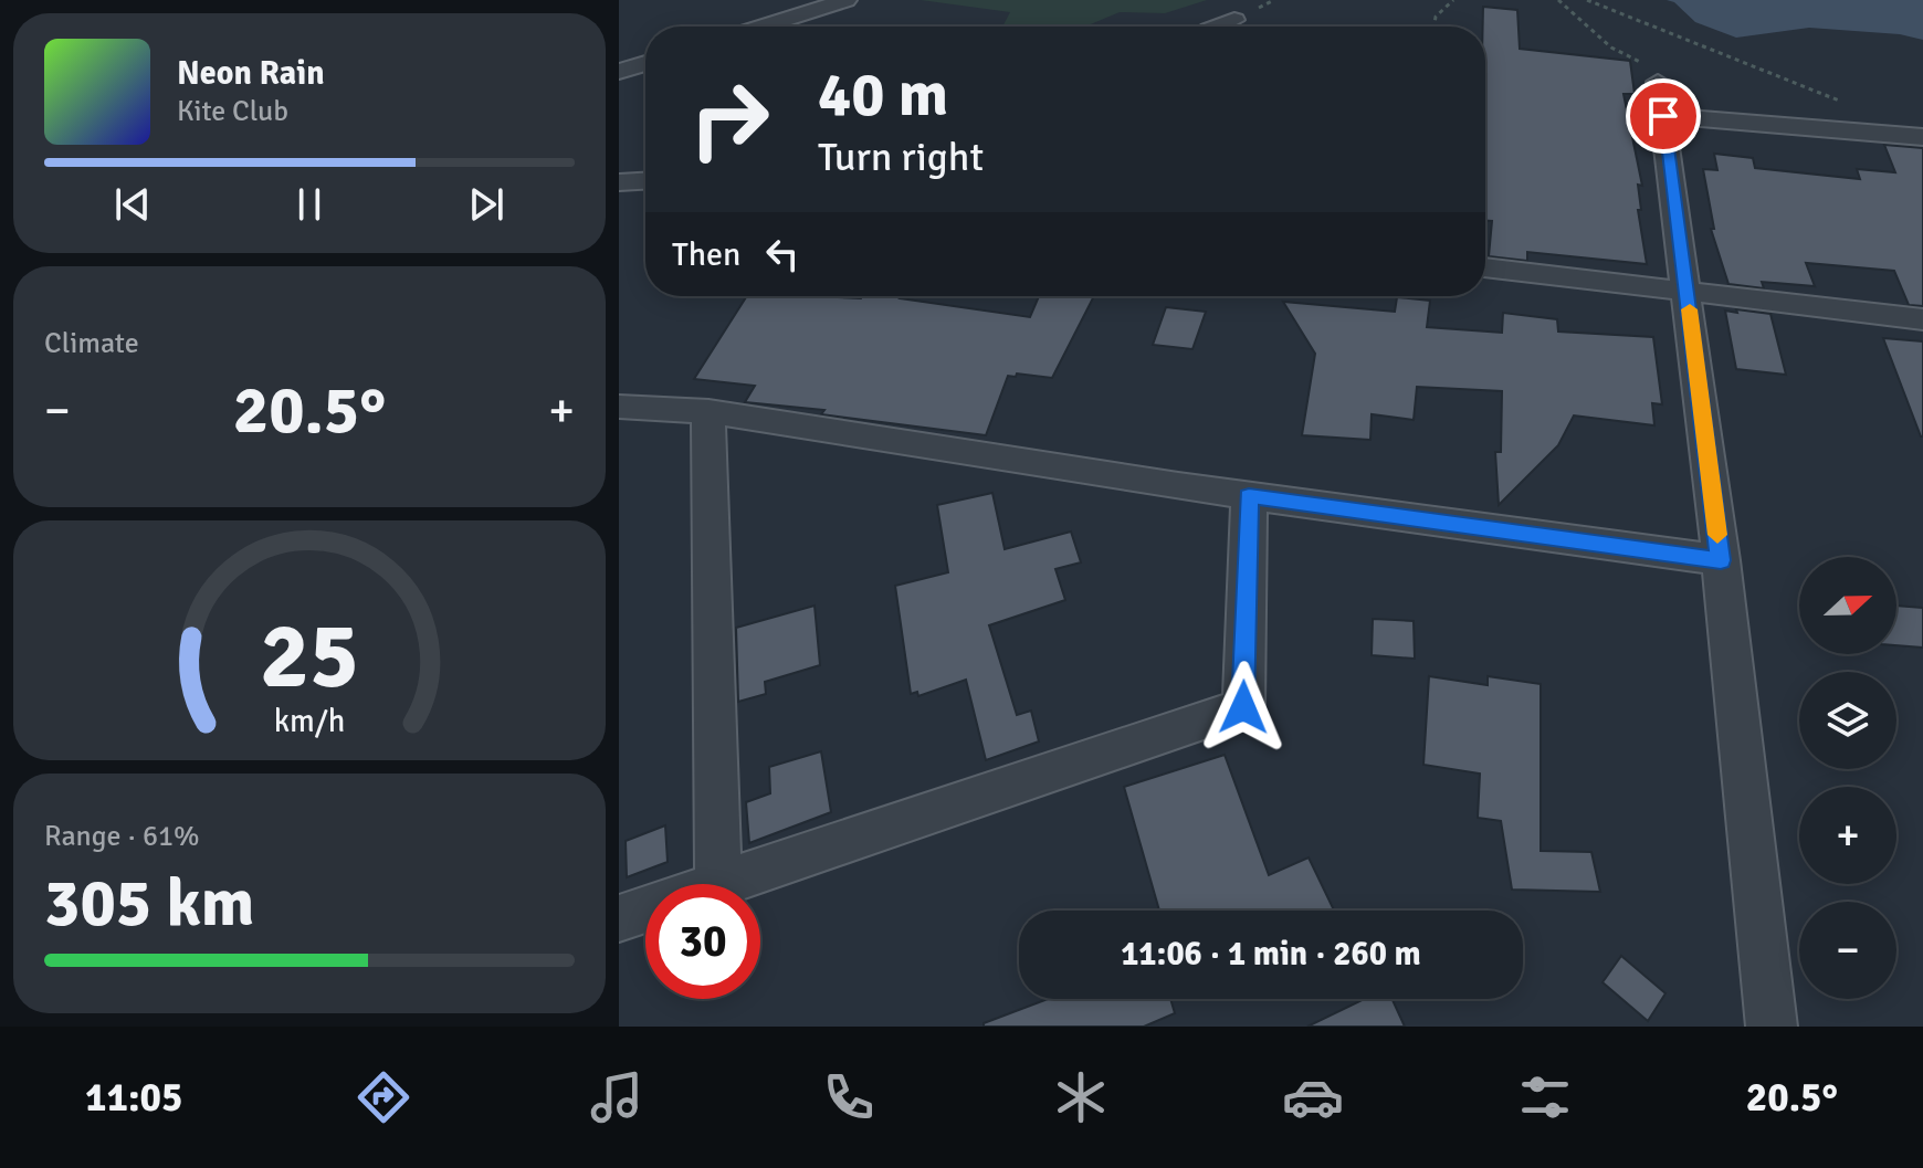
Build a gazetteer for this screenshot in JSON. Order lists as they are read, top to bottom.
{
  "north": "right",
  "page": {
    "turn": ["40 m", "Turn right"],
    "song": ["Neon Rain", "Kite Club"],
    "then": "Then",
    "tile": [
      "Climate",
      ["Range · 61%", "305 km"]
    ],
    "heat": ["−", "20.5°", "+"],
    "map_buttons": ["+", "−"],
    "limit": "30",
    "trip": "11:06 · 1 min · 260 m",
    "tabs": ["11:05", "20.5°"],
    "gauge": ["25", "km/h"]
  }
}
